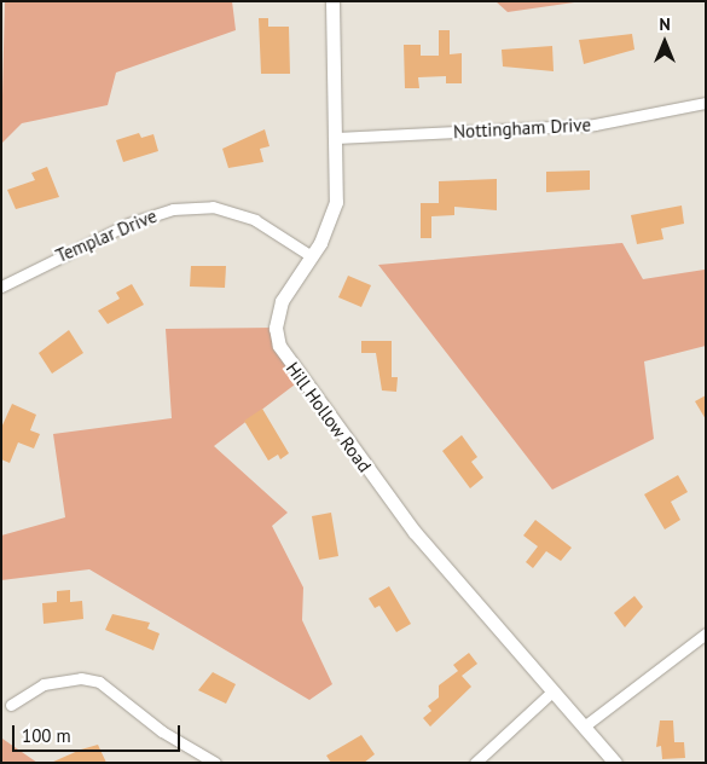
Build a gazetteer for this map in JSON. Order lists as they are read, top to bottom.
{
  "streets": {
    "street": ["Nottingham Drive", "Templar Drive", "Hill Hollow Road"]
  },
  "crossings": [
    ["Nottingham Drive", "Hill Hollow Road"],
    ["Templar Drive", "Hill Hollow Road"]
  ],
  "scale_bar": "100 m",
  "north": "top"
}
